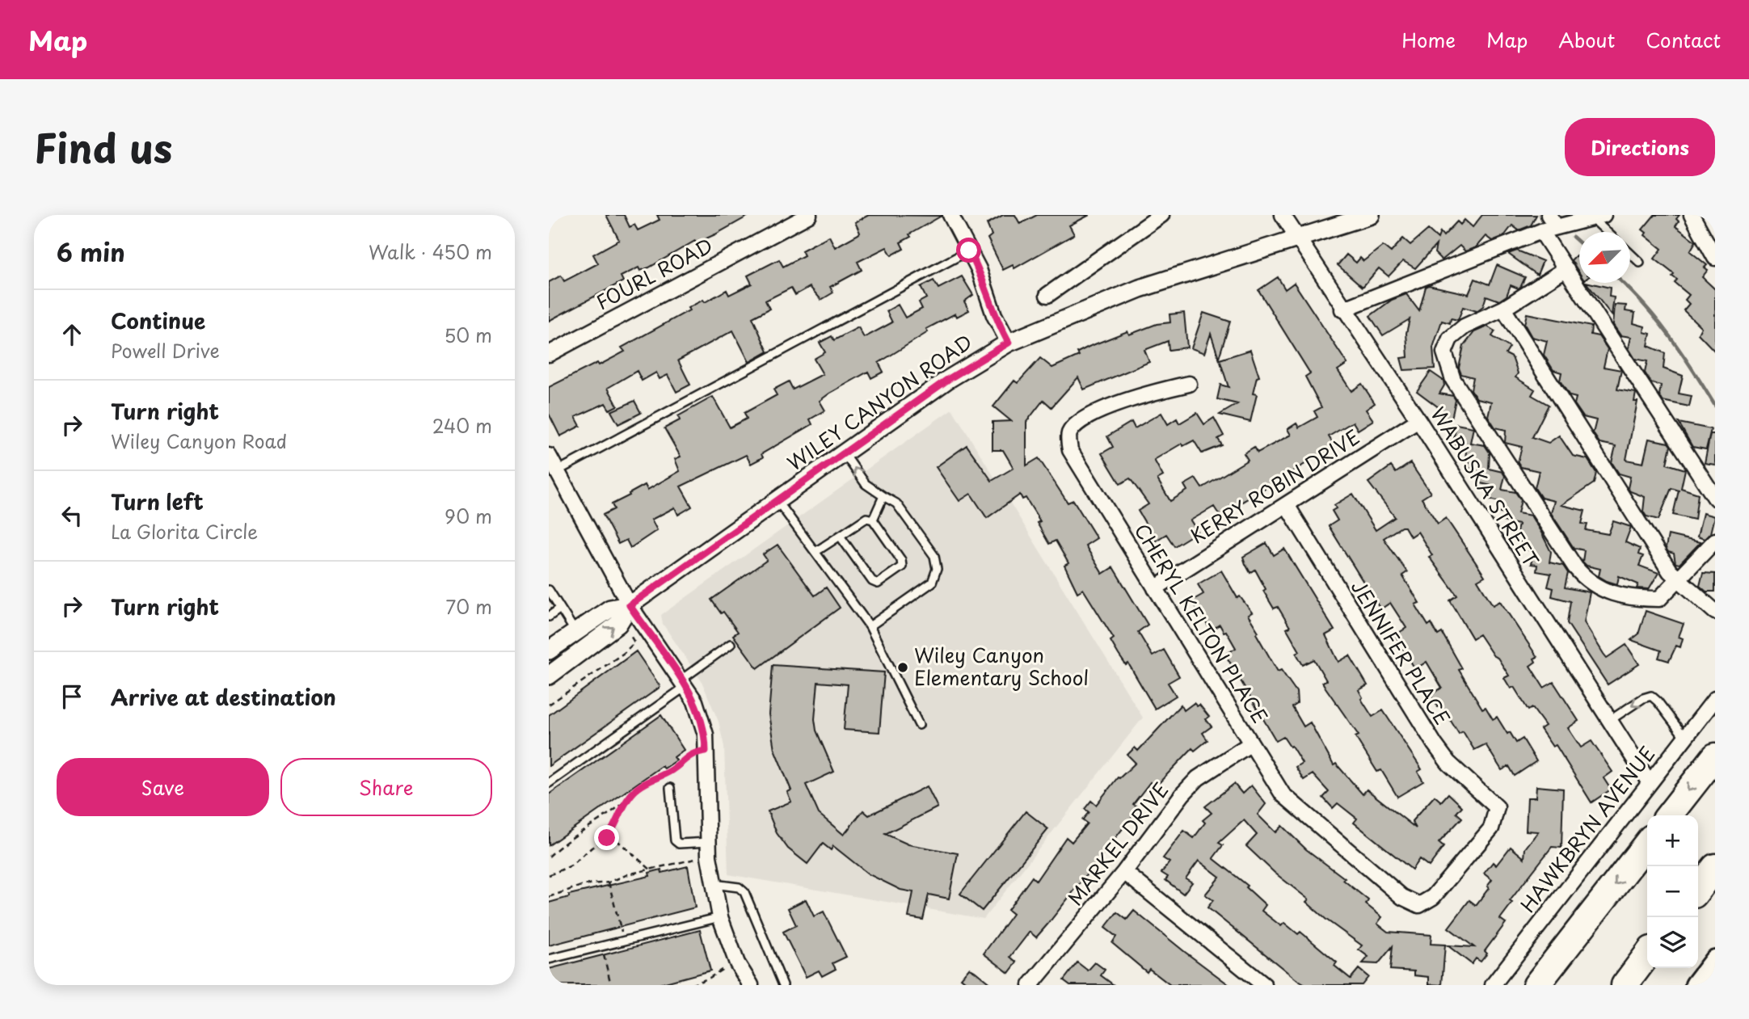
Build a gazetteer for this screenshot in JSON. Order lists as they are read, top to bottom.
{
  "streets": {
    "street": [
      "FOURL ROAD",
      "WILEY CANYON ROAD",
      "KERRY ROBIN DRIVE",
      "WABUSKA STREET",
      "CHERYL KELTON PLACE",
      "JENNIFER PLACE",
      "HAWKBRYN AVENUE",
      "MARKEL DRIVE"
    ]
  },
  "crossings": [
    ["WILEY CANYON ROAD", "WABUSKA STREET"],
    ["KERRY ROBIN DRIVE", "WABUSKA STREET"],
    ["KERRY ROBIN DRIVE", "CHERYL KELTON PLACE"],
    ["KERRY ROBIN DRIVE", "JENNIFER PLACE"],
    ["WABUSKA STREET", "HAWKBRYN AVENUE"],
    ["CHERYL KELTON PLACE", "JENNIFER PLACE"],
    ["CHERYL KELTON PLACE", "MARKEL DRIVE"]
  ],
  "places": ["Wiley Canyon Elementary School"],
  "north": "bottom left",
  "page": {
    "header": "Map",
    "nav": [
      "Home",
      "Map",
      "About",
      "Contact"
    ],
    "title": "Find us",
    "buttons": [
      "Directions",
      ["Save", "Share"]
    ],
    "heading": ["6 min", "Walk · 450 m"],
    "list": [
      ["Continue", "Powell Drive", "50 m"],
      ["Turn right", "Wiley Canyon Road", "240 m"],
      ["Turn left", "La Glorita Circle", "90 m"],
      ["Turn right", "70 m"],
      "Arrive at destination"
    ],
    "map_buttons": ["+", "−"]
  }
}
